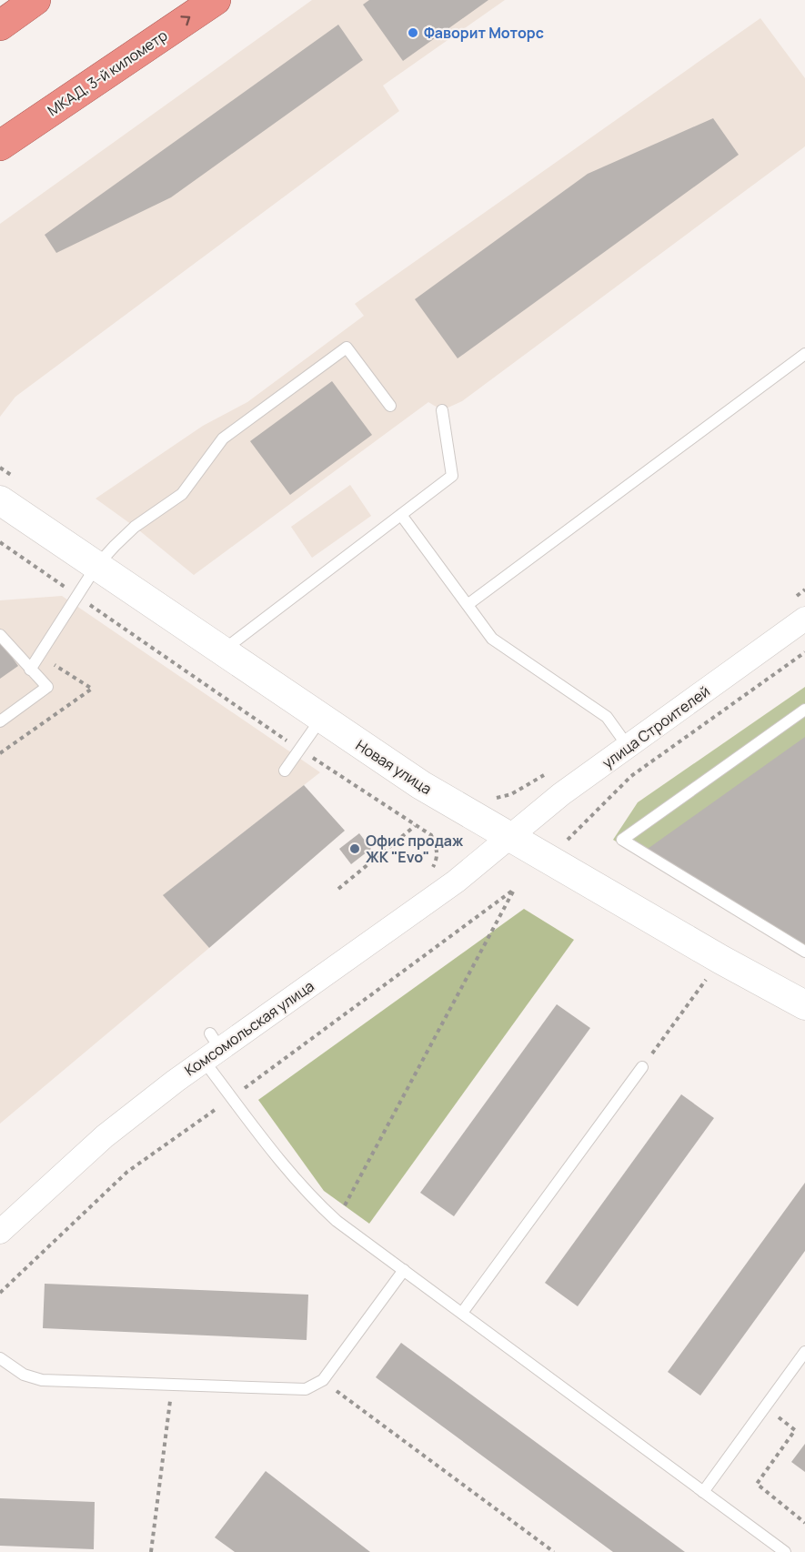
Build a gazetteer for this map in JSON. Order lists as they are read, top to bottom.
{
  "streets": {
    "highway": ["МКАД, 3-й километр"],
    "street": ["улица Строителей", "Новая улица", "Комсомольская улица"]
  },
  "crossings": [
    ["улица Строителей", "Новая улица"],
    ["улица Строителей", "Комсомольская улица"],
    ["Новая улица", "Комсомольская улица"]
  ],
  "one_way": ["МКАД, 3-й километр"],
  "places": ["Фаворит Моторс", "Офис продаж ЖК \"Evo\""]
}
